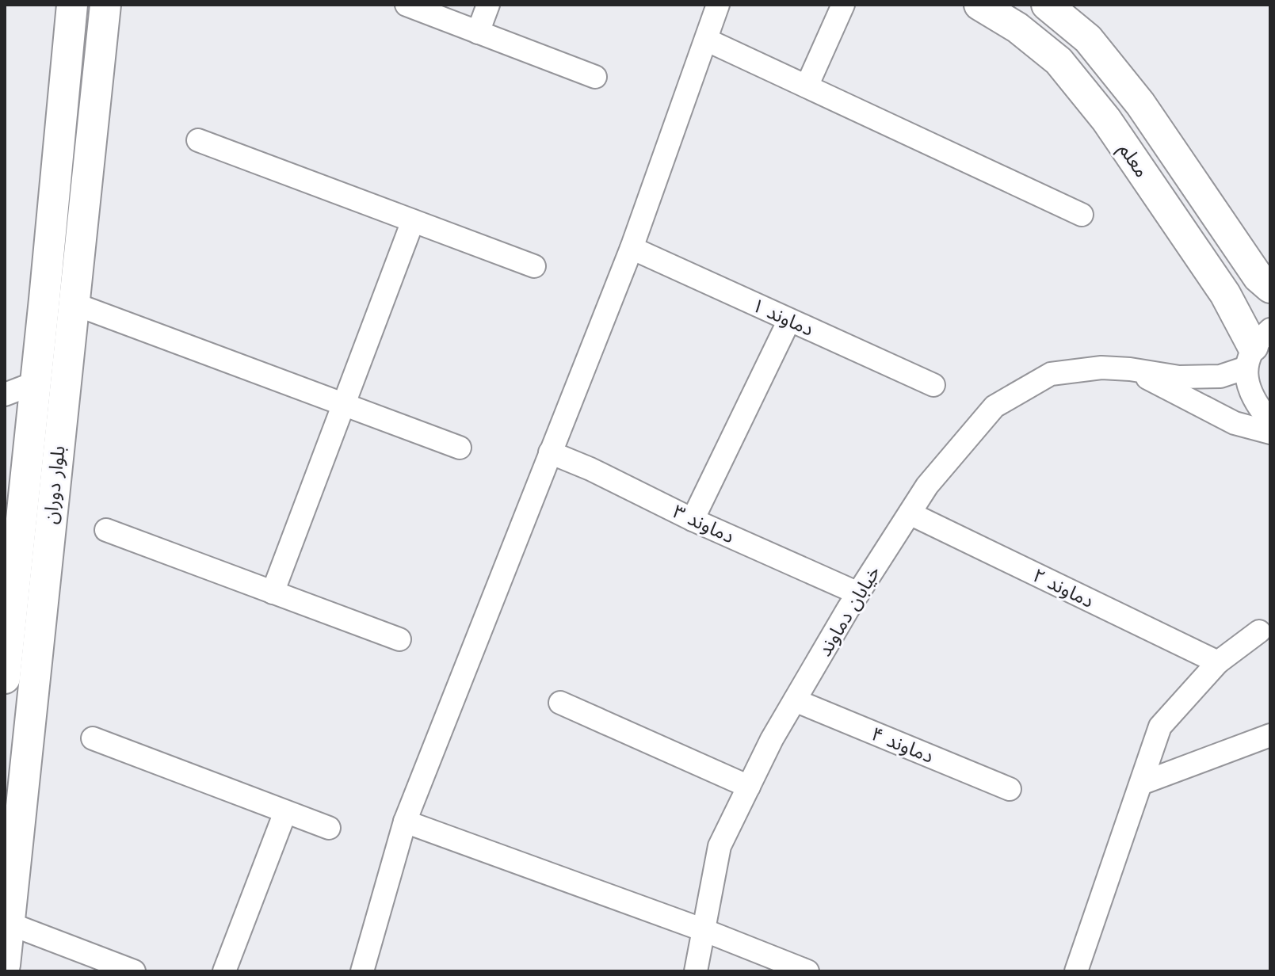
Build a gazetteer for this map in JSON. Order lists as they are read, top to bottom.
{
  "streets": {
    "main road": ["معلم", "بلوار دوران"],
    "street": [
      "دماوند ۱",
      "دماوند ۳",
      "دماوند ۲",
      "خیابان دماوند",
      "دماوند ۴"
    ]
  },
  "crossings": [
    ["معلم", "خیابان دماوند"],
    ["دماوند ۳", "خیابان دماوند"],
    ["دماوند ۲", "خیابان دماوند"],
    ["خیابان دماوند", "دماوند ۴"]
  ]
}
